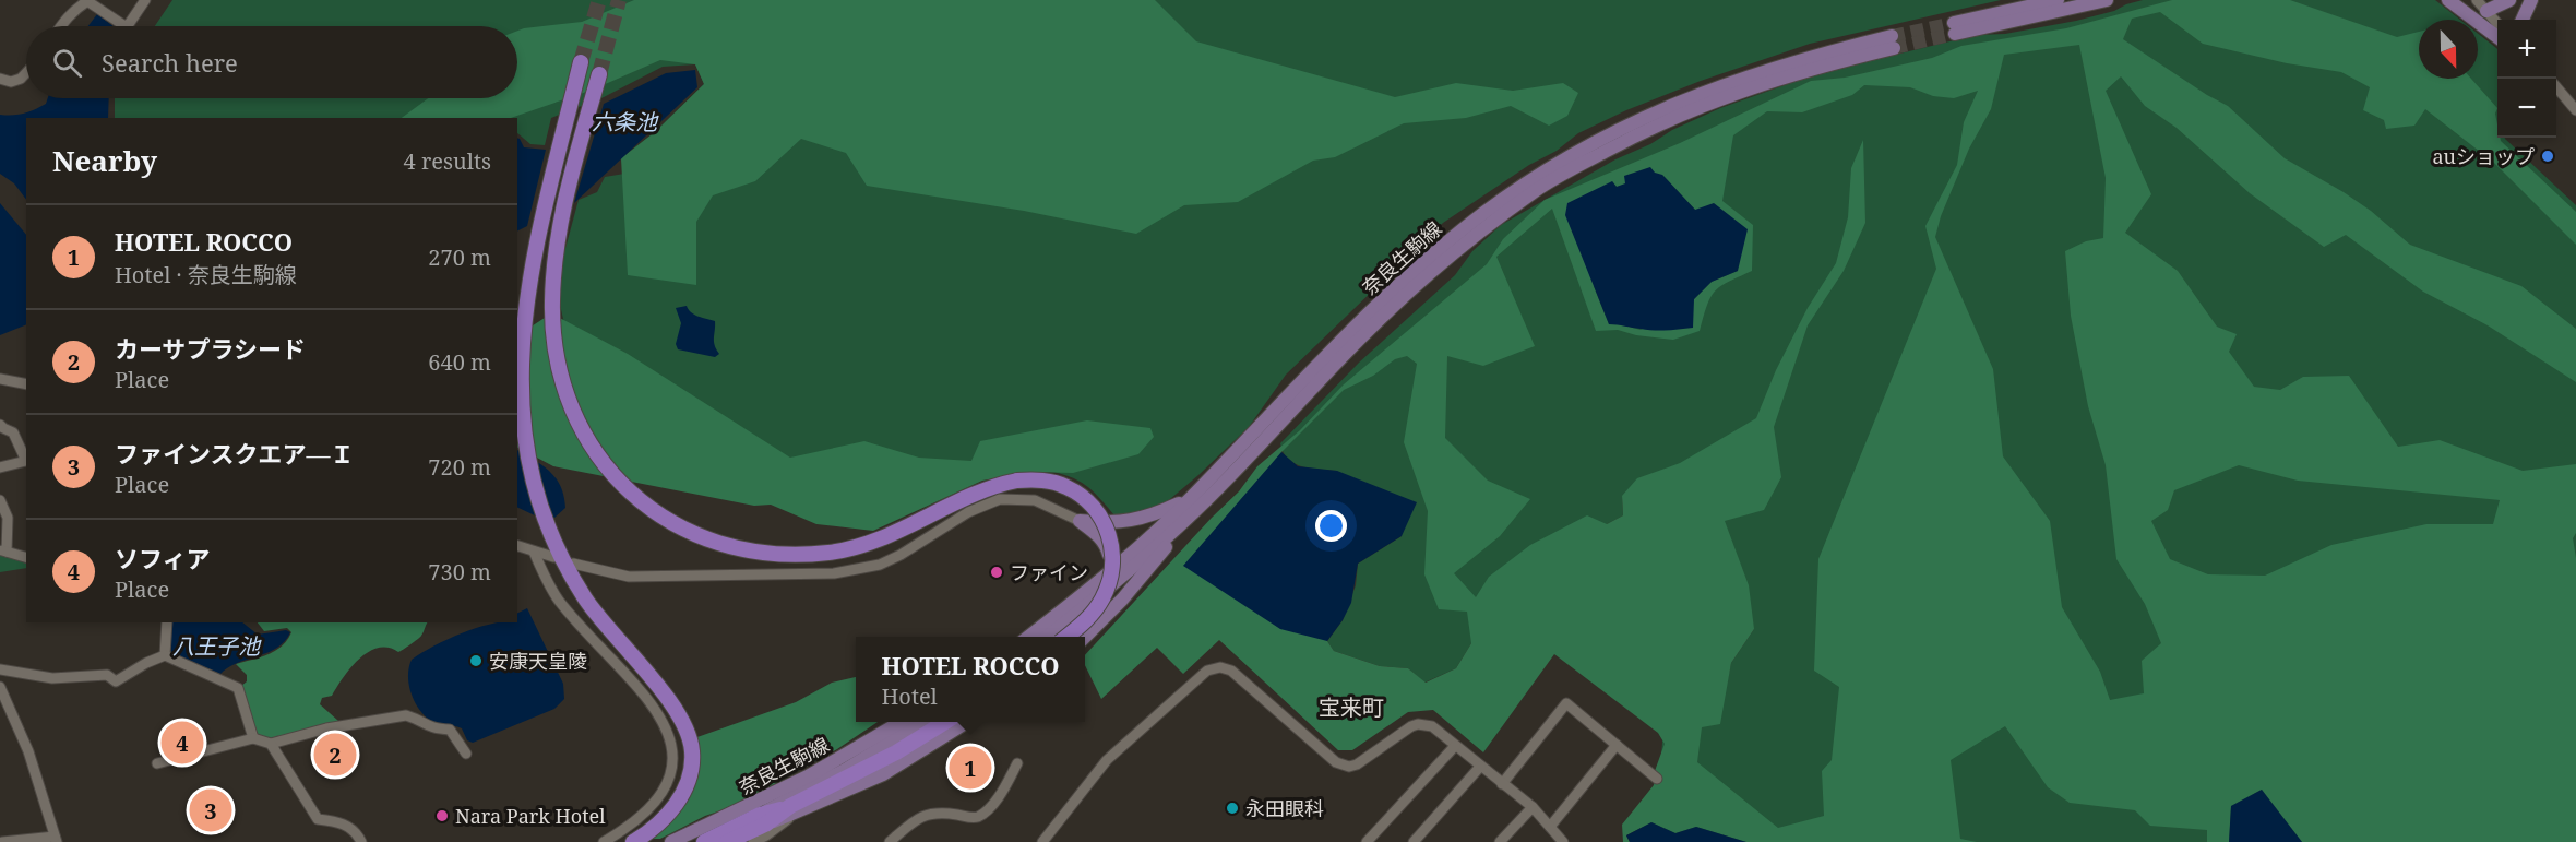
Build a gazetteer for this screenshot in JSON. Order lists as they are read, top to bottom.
{
  "streets": {
    "main road": ["奈良生駒線"]
  },
  "districts": ["宝来町"],
  "water": ["六条池", "八王子池"],
  "places": [
    "auショップ",
    "ファイン",
    "安康天皇陵",
    "永田眼科",
    "Nara Park Hotel"
  ],
  "north": "bottom",
  "page": {
    "map_buttons": ["+", "−"],
    "search": "Search here",
    "heading": ["Nearby", "4 results"],
    "list": [
      {
        "mark": "1",
        "name": "HOTEL ROCCO",
        "note": "Hotel · 奈良生駒線",
        "value": "270 m"
      },
      {
        "mark": "2",
        "name": "カーサプラシード",
        "note": "Place",
        "value": "640 m"
      },
      {
        "mark": "3",
        "name": "ファインスクエア―Ｉ",
        "note": "Place",
        "value": "720 m"
      },
      {
        "mark": "4",
        "name": "ソフィア",
        "note": "Place",
        "value": "730 m"
      }
    ],
    "popup": ["HOTEL ROCCO", "Hotel"],
    "pins": [
      "4",
      "2",
      "1",
      "3"
    ]
  }
}
